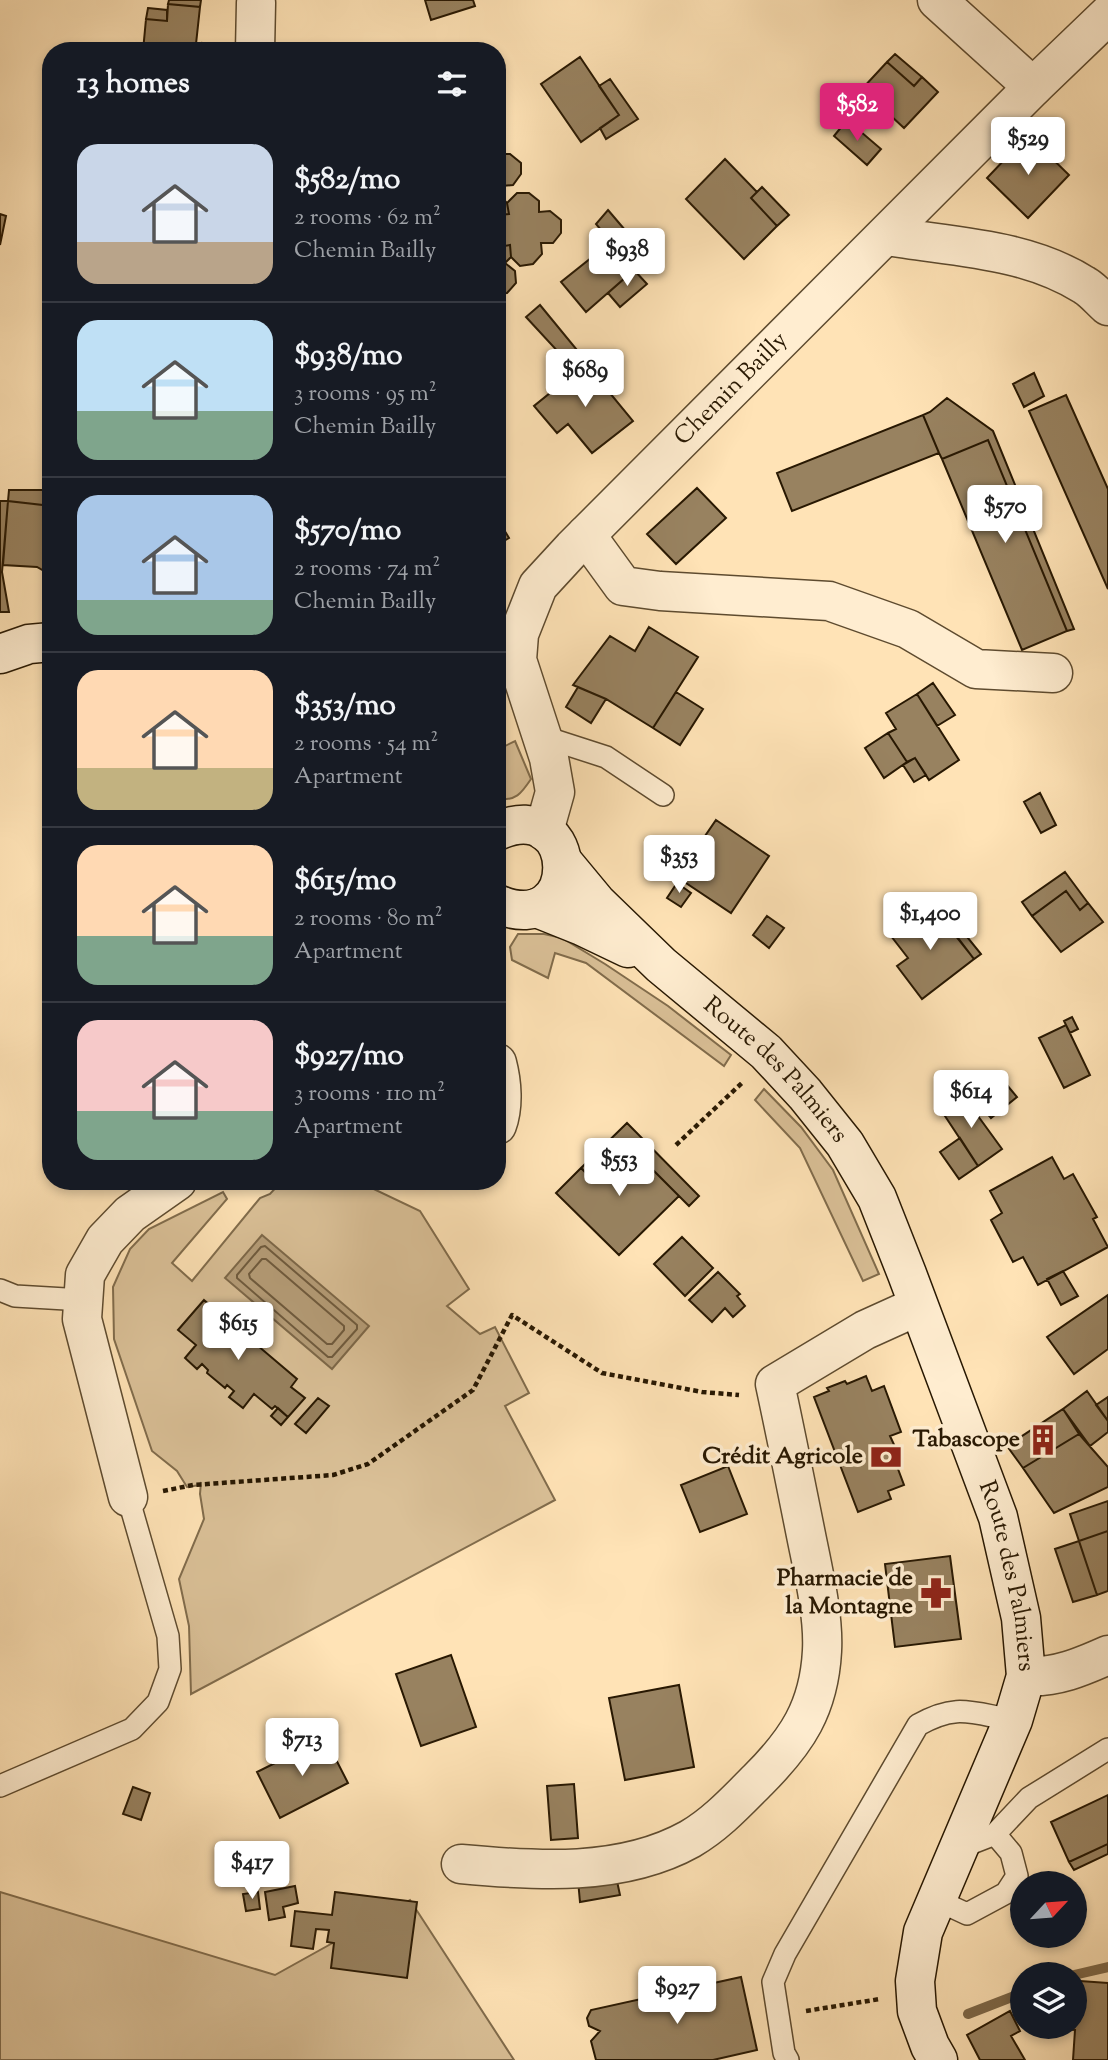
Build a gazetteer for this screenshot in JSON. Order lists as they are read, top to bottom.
{
  "streets": {
    "street": ["Chemin Bailly", "Route des Palmiers"]
  },
  "crossings": [
    ["Chemin Bailly", "Route des Palmiers"]
  ],
  "places": {
    "building": ["Tabascope"],
    "bank": ["Crédit Agricole"],
    "pharmacy": ["Pharmacie de la Montagne"]
  },
  "north": "top right",
  "page": {
    "heading": "13 homes",
    "price": [
      "$582",
      "$529",
      "$938",
      "$689",
      "$570",
      "$353",
      "$1,400",
      "$614",
      "$553",
      "$615",
      "$713",
      "$417",
      "$927"
    ],
    "list": [
      {
        "name": "$582/mo",
        "note": "2 rooms · 62 m² · Chemin Bailly"
      },
      {
        "name": "$938/mo",
        "note": "3 rooms · 95 m² · Chemin Bailly"
      },
      {
        "name": "$570/mo",
        "note": "2 rooms · 74 m² · Chemin Bailly"
      },
      {
        "name": "$353/mo",
        "note": "2 rooms · 54 m² · Apartment"
      },
      {
        "name": "$615/mo",
        "note": "2 rooms · 80 m² · Apartment"
      },
      {
        "name": "$927/mo",
        "note": "3 rooms · 110 m² · Apartment"
      }
    ]
  }
}
